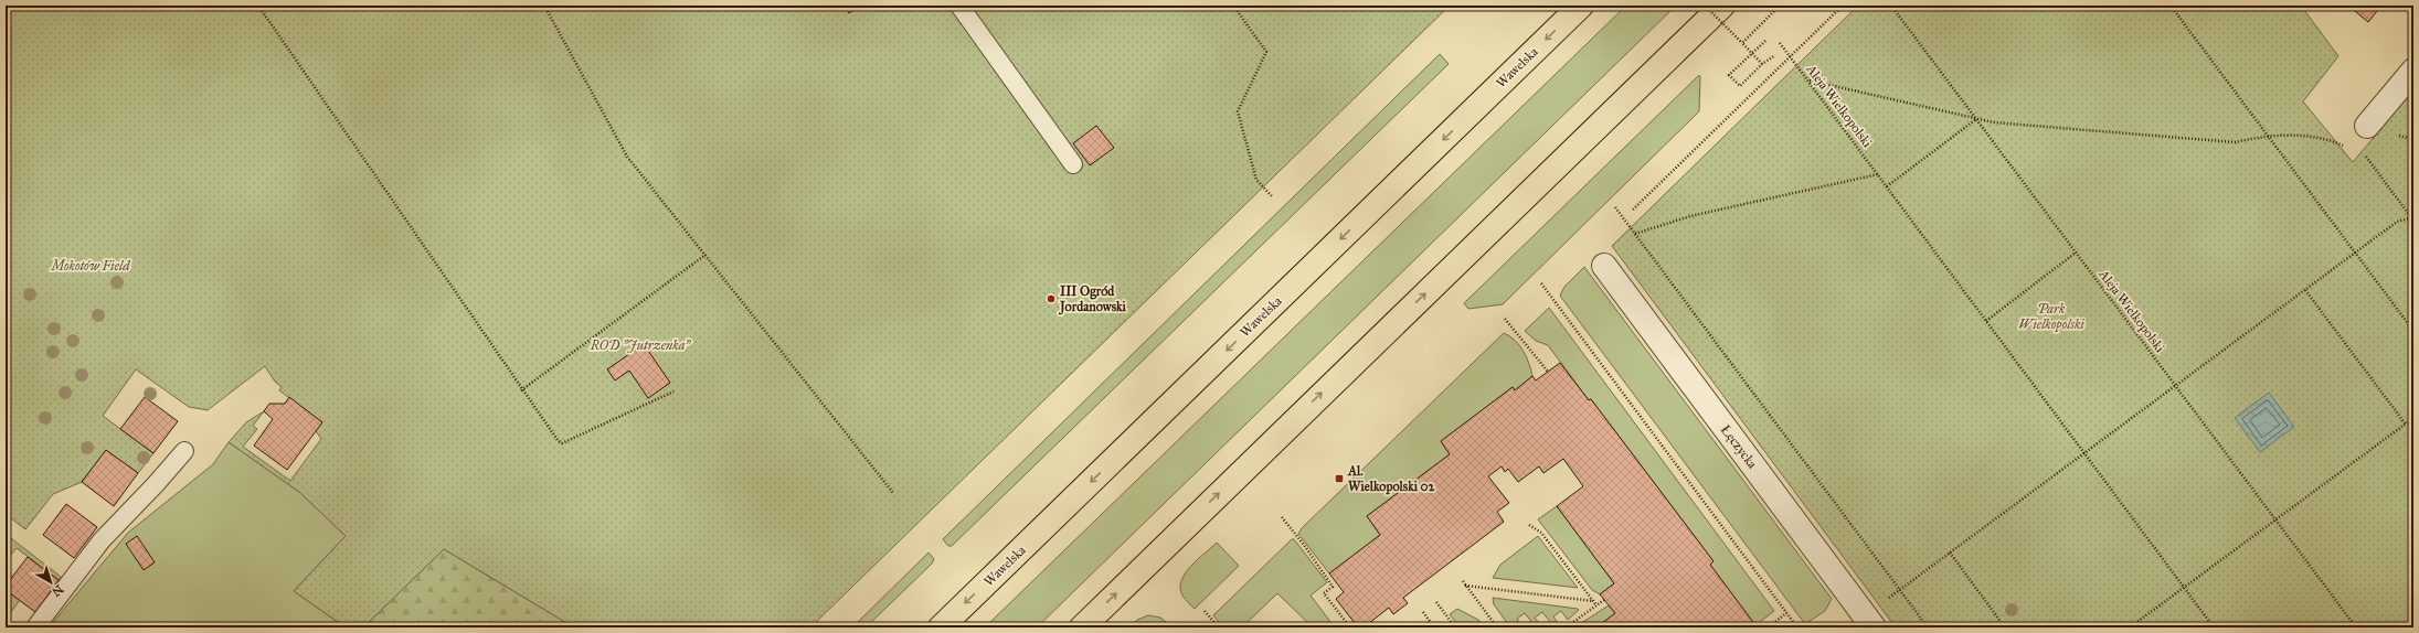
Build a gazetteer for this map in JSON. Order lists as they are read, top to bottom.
{
  "streets": {
    "main road": ["Wawelska"],
    "street": ["Łęczycka"],
    "path": ["Aleja Wielkopolski"]
  },
  "parks": ["Mokotów Field", "Park Wielkopolski", "ROD \"Jutrzenka\""],
  "places": {
    "other": ["III Ogród Jordanowski"],
    "transit": ["Al. Wielkopolski 02"]
  },
  "north": "bottom right"
}
